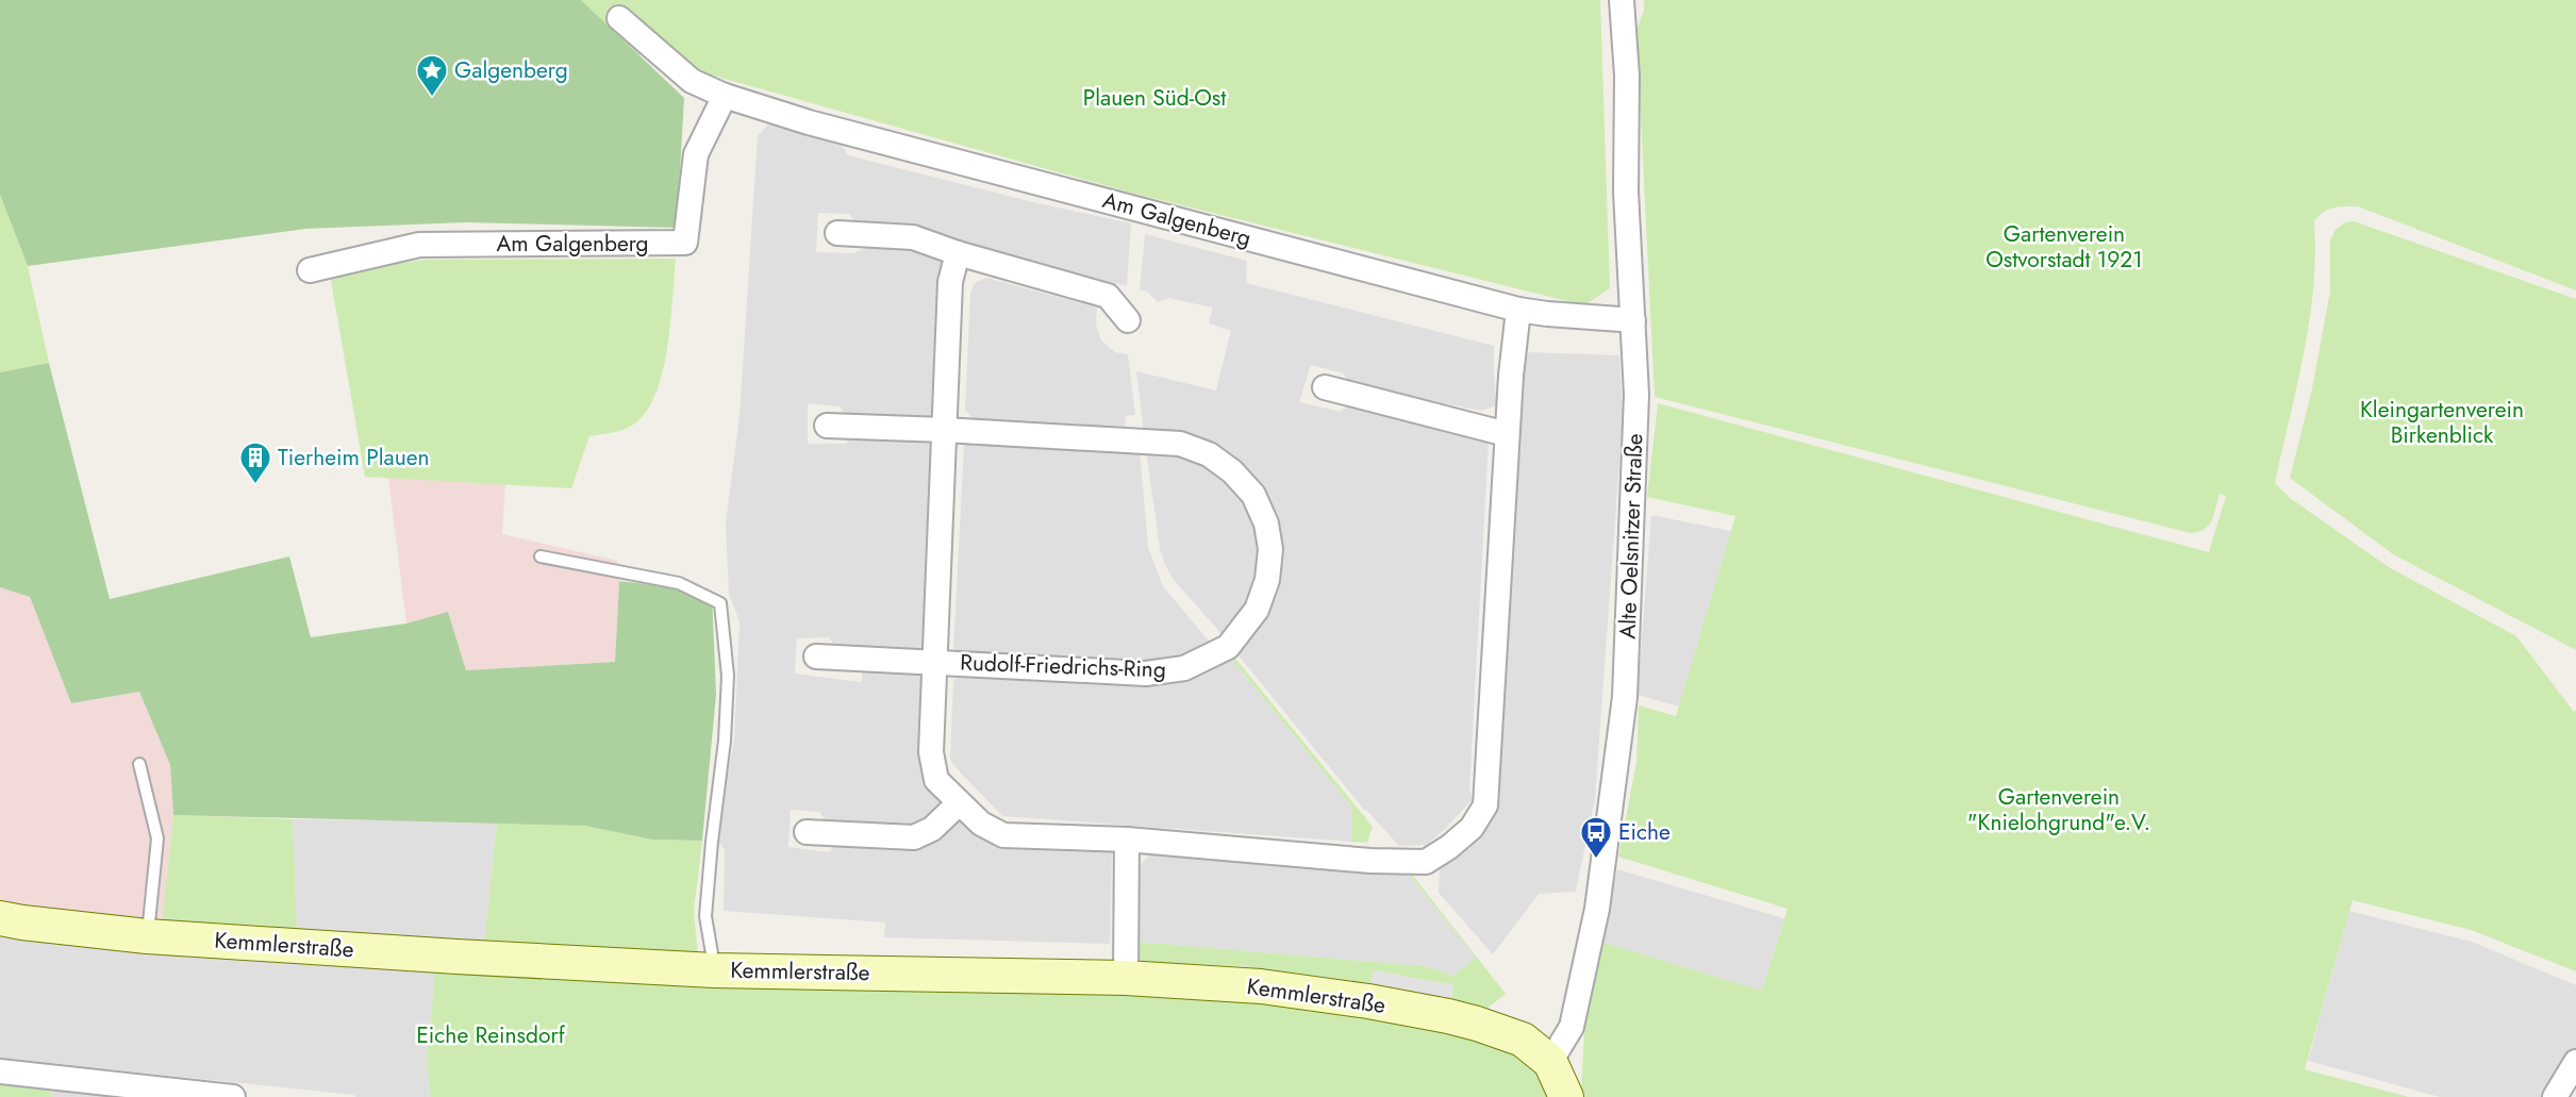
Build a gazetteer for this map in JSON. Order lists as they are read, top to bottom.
{
  "streets": {
    "street": [
      "Am Galgenberg",
      "Alte Oelsnitzer Straße",
      "Rudolf-Friedrichs-Ring",
      "Kemmlerstraße"
    ]
  },
  "crossings": [
    ["Am Galgenberg", "Alte Oelsnitzer Straße"],
    ["Am Galgenberg", "Rudolf-Friedrichs-Ring"],
    ["Alte Oelsnitzer Straße", "Kemmlerstraße"]
  ],
  "parks": [
    "Plauen Süd-Ost",
    "Gartenverein Ostvorstadt 1921",
    "Kleingartenverein Birkenblick",
    "Gartenverein \"Knielohgrund\"e.V.",
    "Eiche Reinsdorf"
  ],
  "places": {
    "place": ["Galgenberg"],
    "building": ["Tierheim Plauen"],
    "bus stop": ["Eiche"]
  }
}
